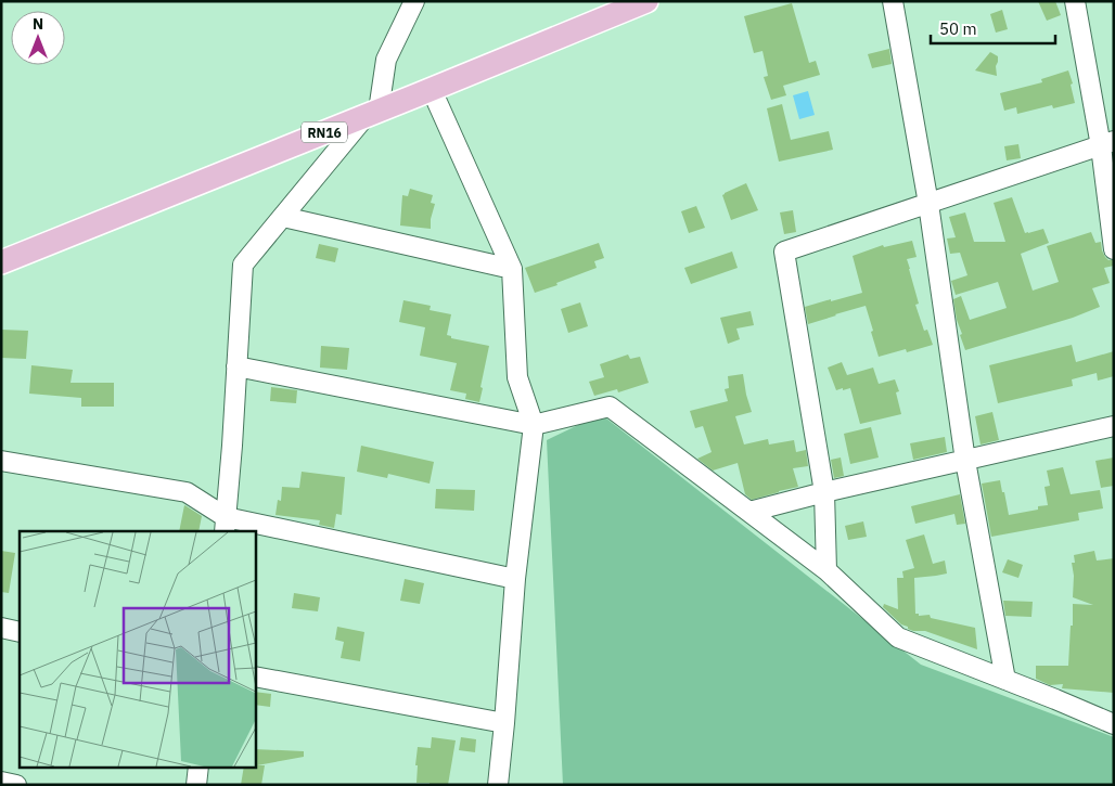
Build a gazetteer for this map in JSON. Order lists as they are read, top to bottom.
{
  "streets": {
    "main road": ["RN16"]
  },
  "scale_bar": "50 m",
  "north": "top"
}
